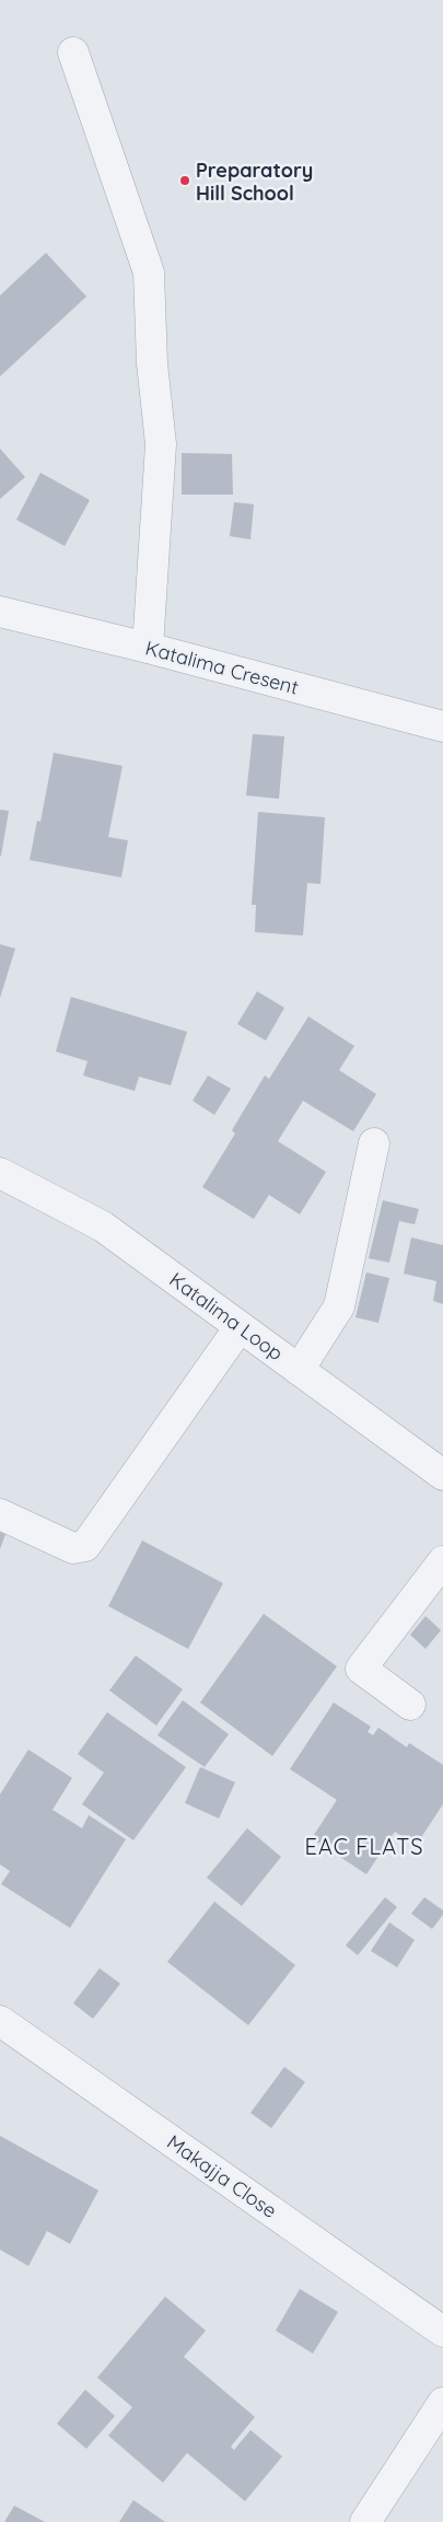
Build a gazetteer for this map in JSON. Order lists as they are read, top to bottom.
{
  "streets": {
    "street": ["Katalima Cresent", "Katalima Loop", "Makajja Close"]
  },
  "districts": ["EAC FLATS"],
  "places": ["Preparatory Hill School"]
}
